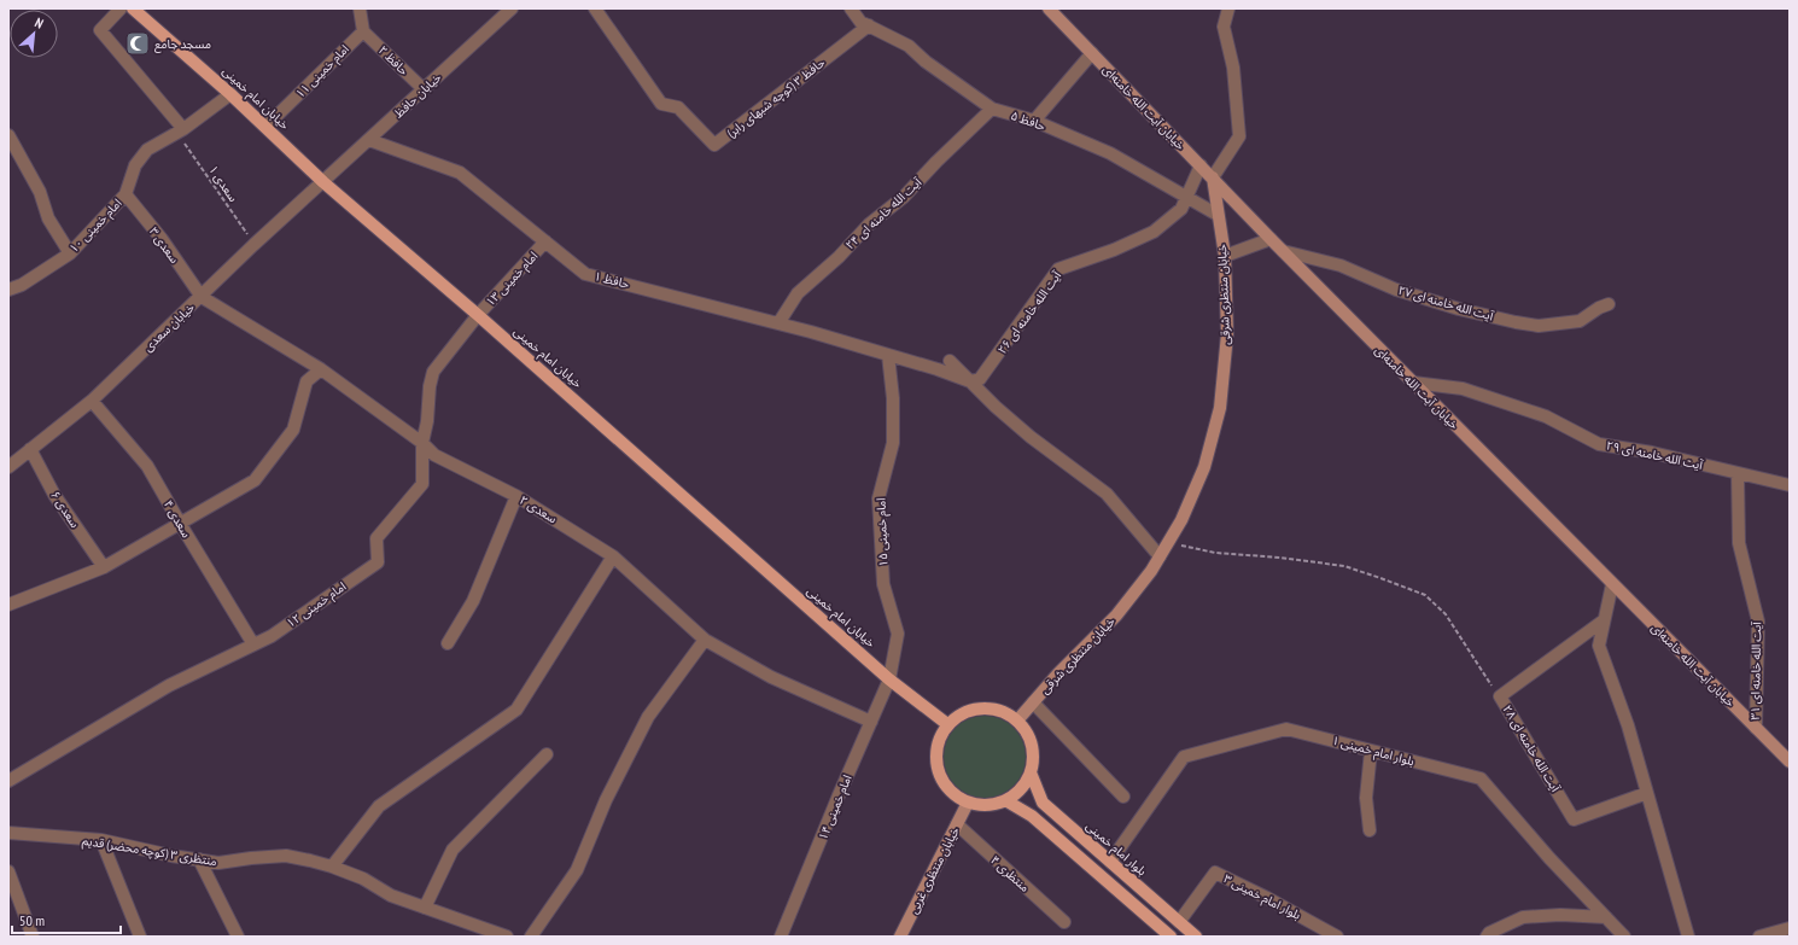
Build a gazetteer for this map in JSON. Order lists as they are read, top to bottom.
{
  "streets": {
    "main road": [
      "خیابان امام خمینی",
      "خیابان آیت الله خامنه‌ای",
      "خیابان منتظری شرقی",
      "بلوار امام خمینی",
      "خیابان منتظری غربی"
    ],
    "street": [
      "حافظ ۲",
      "امام خمینی ۱۱",
      "خیابان حافظ",
      "حافظ ۳ (کوچه شبهای رابر)",
      "حافظ ۵",
      "آیت الله خامنه ای ۲۴",
      "امام خمینی ۱۰",
      "سعدی ۳",
      "امام خمینی ۱۳",
      "حافظ ۱",
      "آیت الله خامنه ای ۲۷",
      "آیت الله خامنه ای ۲۶",
      "خیابان سعدی",
      "آیت الله خامنه ای ۲۹",
      "سعدی ۶",
      "سعدی ۲",
      "سعدی ۴",
      "امام خمینی ۱۵",
      "امام خمینی ۱۲",
      "آیت الله خامنه ای ۳۱",
      "آیت الله خامنه ای ۲۸",
      "بلوار امام خمینی ۱",
      "امام خمینی ۱۴",
      "منتظری ۳ (کوچه محضر) قدیم",
      "منتظری ۴",
      "بلوار امام خمینی ۳"
    ],
    "path": ["سعدی ۱"]
  },
  "crossings": [
    ["حافظ ۲", "امام خمینی ۱۱"],
    ["حافظ ۲", "خیابان حافظ"],
    ["امام خمینی ۱۱", "خیابان امام خمینی"],
    ["خیابان حافظ", "خیابان امام خمینی"],
    ["خیابان حافظ", "حافظ ۱"],
    ["خیابان حافظ", "خیابان سعدی"],
    ["خیابان امام خمینی", "امام خمینی ۱۰"],
    ["خیابان امام خمینی", "امام خمینی ۱۳"],
    ["خیابان امام خمینی", "خیابان منتظری شرقی"],
    ["خیابان امام خمینی", "خیابان سعدی"],
    ["خیابان امام خمینی", "امام خمینی ۱۵"],
    ["خیابان امام خمینی", "امام خمینی ۱۲"],
    ["خیابان امام خمینی", "امام خمینی ۱۴"],
    ["خیابان امام خمینی", "بلوار امام خمینی"],
    ["خیابان امام خمینی", "خیابان منتظری غربی"],
    ["حافظ ۳ (کوچه شبهای رابر)", "حافظ ۵"],
    ["خیابان آیت الله خامنه‌ای", "خیابان منتظری شرقی"],
    ["خیابان آیت الله خامنه‌ای", "آیت الله خامنه ای ۲۷"],
    ["خیابان آیت الله خامنه‌ای", "آیت الله خامنه ای ۲۶"],
    ["خیابان آیت الله خامنه‌ای", "آیت الله خامنه ای ۲۹"],
    ["خیابان آیت الله خامنه‌ای", "آیت الله خامنه ای ۳۱"],
    ["حافظ ۵", "آیت الله خامنه ای ۲۴"],
    ["حافظ ۵", "خیابان منتظری شرقی"],
    ["سعدی ۱", "امام خمینی ۱۰"],
    ["سعدی ۱", "خیابان سعدی"],
    ["آیت الله خامنه ای ۲۴", "حافظ ۱"],
    ["امام خمینی ۱۰", "سعدی ۳"],
    ["سعدی ۳", "خیابان سعدی"],
    ["سعدی ۳", "سعدی ۲"],
    ["امام خمینی ۱۳", "حافظ ۱"],
    ["امام خمینی ۱۳", "امام خمینی ۱۲"],
    ["حافظ ۱", "امام خمینی ۱۵"],
    ["خیابان منتظری شرقی", "بلوار امام خمینی"],
    ["خیابان منتظری شرقی", "خیابان منتظری غربی"],
    ["خیابان سعدی", "سعدی ۶"],
    ["خیابان سعدی", "سعدی ۲"],
    ["خیابان سعدی", "سعدی ۴"],
    ["آیت الله خامنه ای ۲۹", "آیت الله خامنه ای ۳۱"],
    ["سعدی ۲", "امام خمینی ۱۲"],
    ["سعدی ۲", "امام خمینی ۱۴"],
    ["سعدی ۴", "امام خمینی ۱۲"],
    ["امام خمینی ۱۵", "امام خمینی ۱۴"],
    ["بلوار امام خمینی ۱", "بلوار امام خمینی"],
    ["بلوار امام خمینی", "خیابان منتظری غربی"],
    ["بلوار امام خمینی", "بلوار امام خمینی ۳"],
    ["خیابان منتظری غربی", "منتظری ۴"]
  ],
  "places": {
    "mosque": ["مسجد جامع"]
  },
  "scale_bar": "50 m",
  "north": "top right"
}
